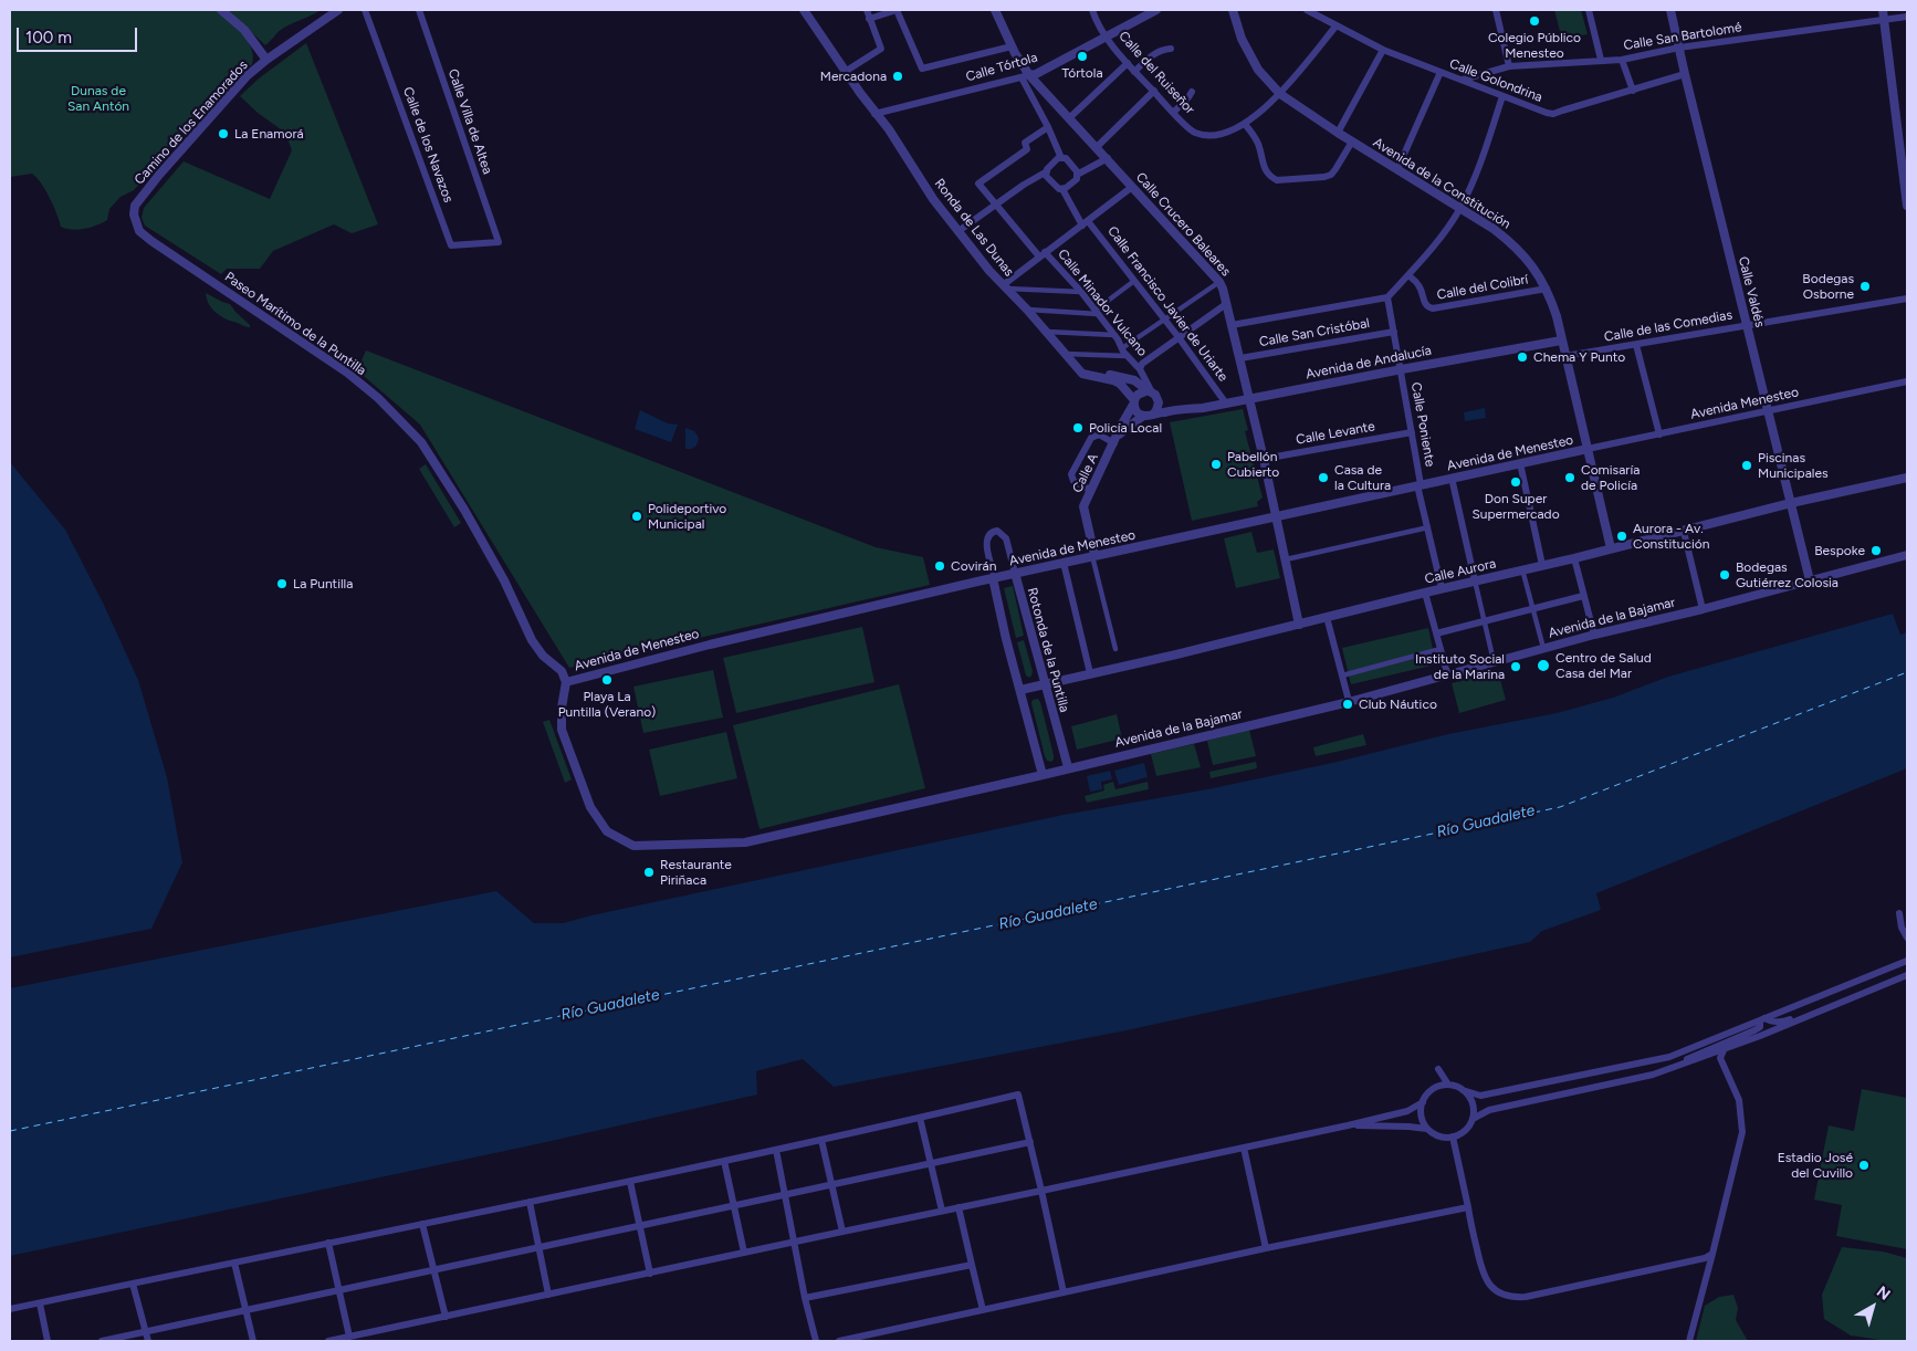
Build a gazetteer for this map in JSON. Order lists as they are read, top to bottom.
{
  "streets": {
    "street": [
      "Calle San Bartolomé",
      "Calle Tórtola",
      "Calle del Ruiseñor",
      "Calle Golondrina",
      "Calle Villa de Altea",
      "Camino de los Enamorados",
      "Calle de los Navazos",
      "Avenida de la Constitución",
      "Calle Crucero Baleares",
      "Ronda de Las Dunas",
      "Calle del Colibrí",
      "Calle Valdés",
      "Calle Minador Vulcano",
      "Calle Francisco Javier de Uriarte",
      "Paseo Marítimo de la Puntilla",
      "Calle de las Comedias",
      "Calle San Cristóbal",
      "Avenida de Andalucía",
      "Avenida Menesteo",
      "Calle Poniente",
      "Calle Levante",
      "Avenida de Menesteo",
      "Calle A",
      "Calle Aurora",
      "Avenida de la Bajamar",
      "Rotonda de la Puntilla"
    ]
  },
  "crossings": [
    ["Calle San Bartolomé", "Calle Golondrina"],
    ["Calle San Bartolomé", "Calle Valdés"],
    ["Calle Tórtola", "Calle del Ruiseñor"],
    ["Calle Tórtola", "Calle Crucero Baleares"],
    ["Calle Tórtola", "Ronda de Las Dunas"],
    ["Calle del Ruiseñor", "Calle Golondrina"],
    ["Calle del Ruiseñor", "Avenida de la Constitución"],
    ["Calle Golondrina", "Calle Valdés"],
    ["Calle Villa de Altea", "Calle de los Navazos"],
    ["Camino de los Enamorados", "Paseo Marítimo de la Puntilla"],
    ["Avenida de la Constitución", "Calle del Colibrí"],
    ["Avenida de la Constitución", "Calle de las Comedias"],
    ["Avenida de la Constitución", "Avenida de Andalucía"],
    ["Avenida de la Constitución", "Avenida Menesteo"],
    ["Avenida de la Constitución", "Avenida de Menesteo"],
    ["Avenida de la Constitución", "Calle Aurora"],
    ["Calle Crucero Baleares", "Calle San Cristóbal"],
    ["Calle Crucero Baleares", "Avenida de Andalucía"],
    ["Calle Crucero Baleares", "Calle Levante"],
    ["Calle Crucero Baleares", "Avenida de Menesteo"],
    ["Calle Crucero Baleares", "Calle Aurora"],
    ["Calle Valdés", "Calle de las Comedias"],
    ["Calle Valdés", "Avenida Menesteo"],
    ["Calle Valdés", "Calle Aurora"],
    ["Calle Valdés", "Avenida de la Bajamar"],
    ["Calle Minador Vulcano", "Avenida de Andalucía"],
    ["Calle Minador Vulcano", "Calle A"],
    ["Calle Francisco Javier de Uriarte", "Avenida de Andalucía"],
    ["Paseo Marítimo de la Puntilla", "Avenida de Menesteo"],
    ["Paseo Marítimo de la Puntilla", "Avenida de la Bajamar"],
    ["Calle San Cristóbal", "Calle Poniente"],
    ["Avenida de Andalucía", "Calle Poniente"],
    ["Avenida de Andalucía", "Calle A"],
    ["Avenida Menesteo", "Avenida de Menesteo"],
    ["Calle Poniente", "Calle Levante"],
    ["Calle Poniente", "Avenida de Menesteo"],
    ["Calle Poniente", "Calle Aurora"],
    ["Avenida de Menesteo", "Calle A"],
    ["Avenida de Menesteo", "Avenida de la Bajamar"],
    ["Avenida de Menesteo", "Rotonda de la Puntilla"],
    ["Calle Aurora", "Rotonda de la Puntilla"],
    ["Avenida de la Bajamar", "Rotonda de la Puntilla"]
  ],
  "water": ["Río Guadalete"],
  "parks": ["Dunas de San Antón"],
  "places": [
    "Colegio Público Menesteo",
    "Tórtola",
    "Mercadona",
    "La Enamorá",
    "Bodegas Osborne",
    "Chema Y Punto",
    "Policía Local",
    "Pabellón Cubierto",
    "Piscinas Municipales",
    "Casa de la Cultura",
    "Comisaría de Policía",
    "Don Super Supermercado",
    "Polideportivo Municipal",
    "Aurora - Av. Constitución",
    "Bespoke",
    "Covirán",
    "Bodegas Gutiérrez Colosia",
    "La Puntilla",
    "Centro de Salud Casa del Mar",
    "Instituto Social de la Marina",
    "Playa La Puntilla (Verano)",
    "Club Náutico",
    "Restaurante Piriñaca",
    "Estadio José del Cuvillo"
  ],
  "scale_bar": "100 m",
  "north": "top right"
}
